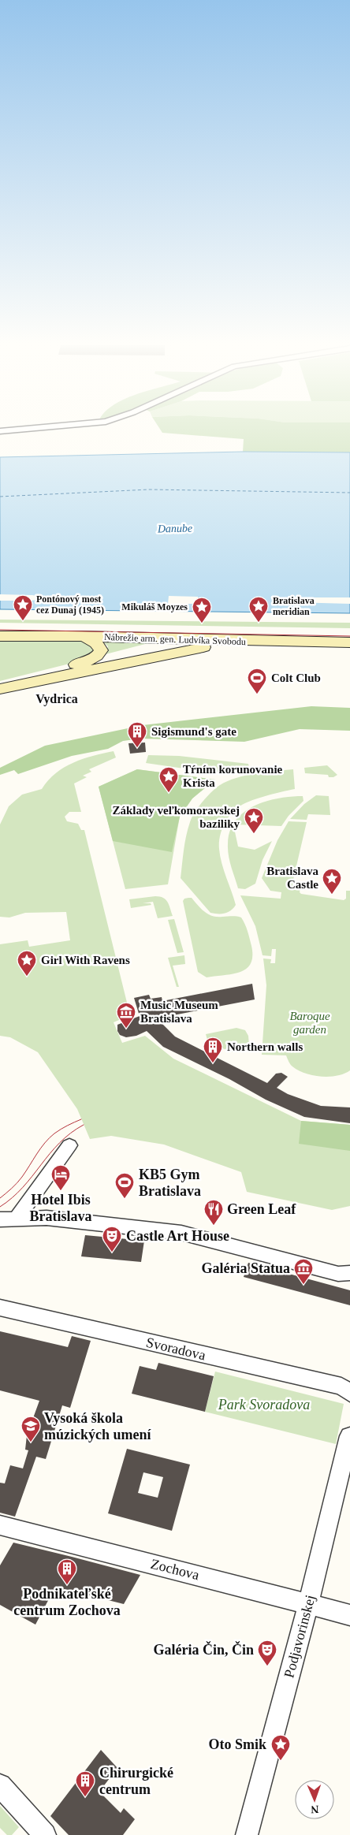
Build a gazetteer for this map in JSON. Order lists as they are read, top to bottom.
{
  "streets": {
    "main road": ["Nábrežie arm. gen. Ludvíka Svobodu"],
    "street": ["Svoradova", "Zochova", "Podjavorinskej"]
  },
  "crossings": [
    ["Zochova", "Podjavorinskej"]
  ],
  "districts": ["Vydrica"],
  "water": ["Danube"],
  "parks": ["Baroque garden", "Park Svoradova"],
  "places": {
    "place": [
      "Pontónový most cez Dunaj (1945)",
      "Bratislava meridian",
      "Mikuláš Moyzes",
      "Tŕním korunovanie Krista",
      "Základy veľkomoravskej baziliky",
      "Bratislava Castle",
      "Girl With Ravens",
      "Oto Smik"
    ],
    "sports": ["Colt Club", "KB5 Gym Bratislava"],
    "building": [
      "Sigismund's gate",
      "Northern walls",
      "Podnikateľské centrum Zochova",
      "Chirurgické centrum"
    ],
    "museum": ["Music Museum Bratislava", "Galéria Statua"],
    "hotel": ["Hotel Ibis Bratislava"],
    "restaurant": ["Green Leaf"],
    "theatre": ["Castle Art House", "Galéria Čin, Čin"],
    "school or university": ["Vysoká škola múzických umení"]
  },
  "north": "bottom"
}
